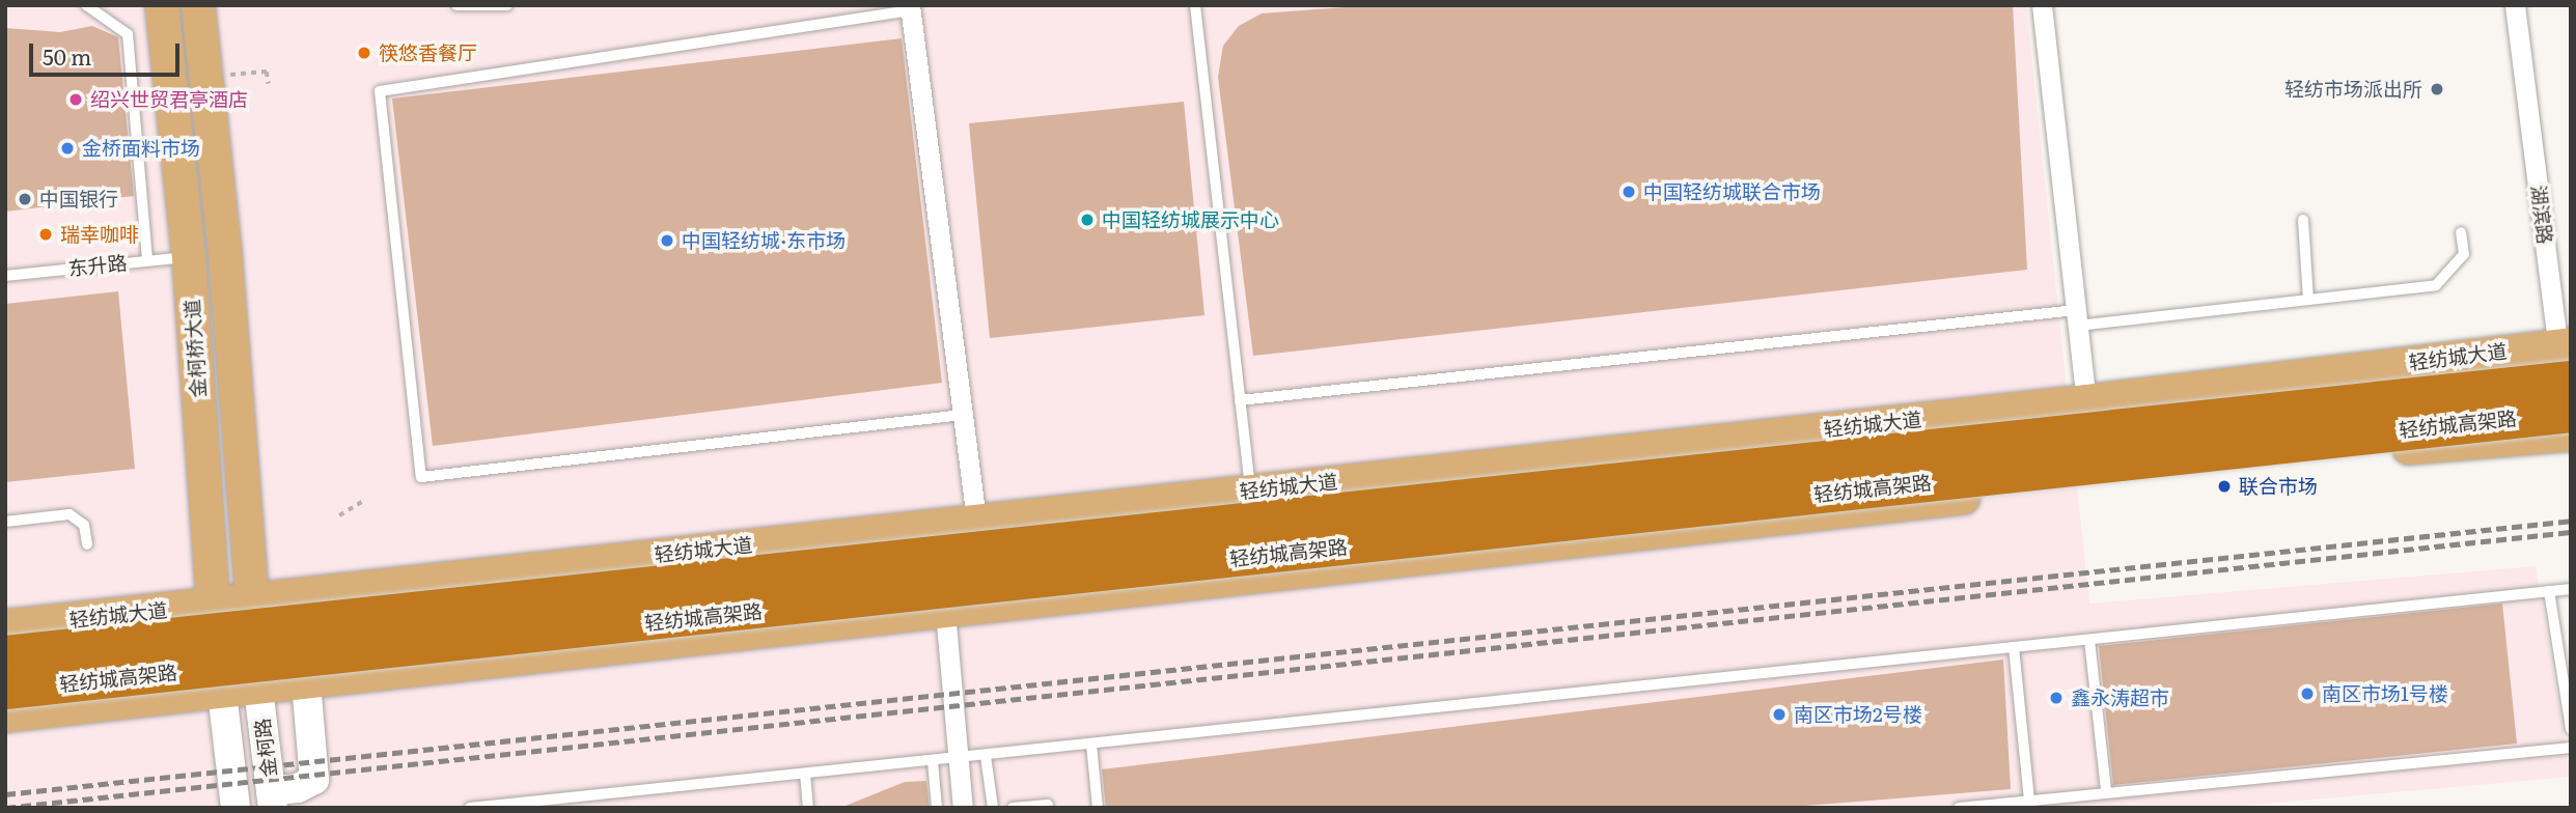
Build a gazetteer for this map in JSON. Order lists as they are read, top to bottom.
{
  "streets": {
    "highway": ["轻纺城高架路"],
    "main road": ["金柯桥大道", "轻纺城大道", "金柯路"],
    "street": ["湖滨路"],
    "lane": ["东升路"]
  },
  "crossings": [
    ["湖滨路", "轻纺城大道"],
    ["东升路", "金柯桥大道"],
    ["金柯桥大道", "轻纺城大道"],
    ["金柯桥大道", "金柯路"]
  ],
  "places": [
    "筷悠香餐厅",
    "轻纺市场派出所",
    "绍兴世贸君亭酒店",
    "金桥面料市场",
    "中国轻纺城联合市场",
    "中国银行",
    "中国轻纺城展示中心",
    "瑞幸咖啡",
    "中国轻纺城·东市场",
    "联合市场",
    "南区市场1号楼",
    "鑫永涛超市",
    "南区市场2号楼"
  ],
  "scale_bar": "50 m"
}
